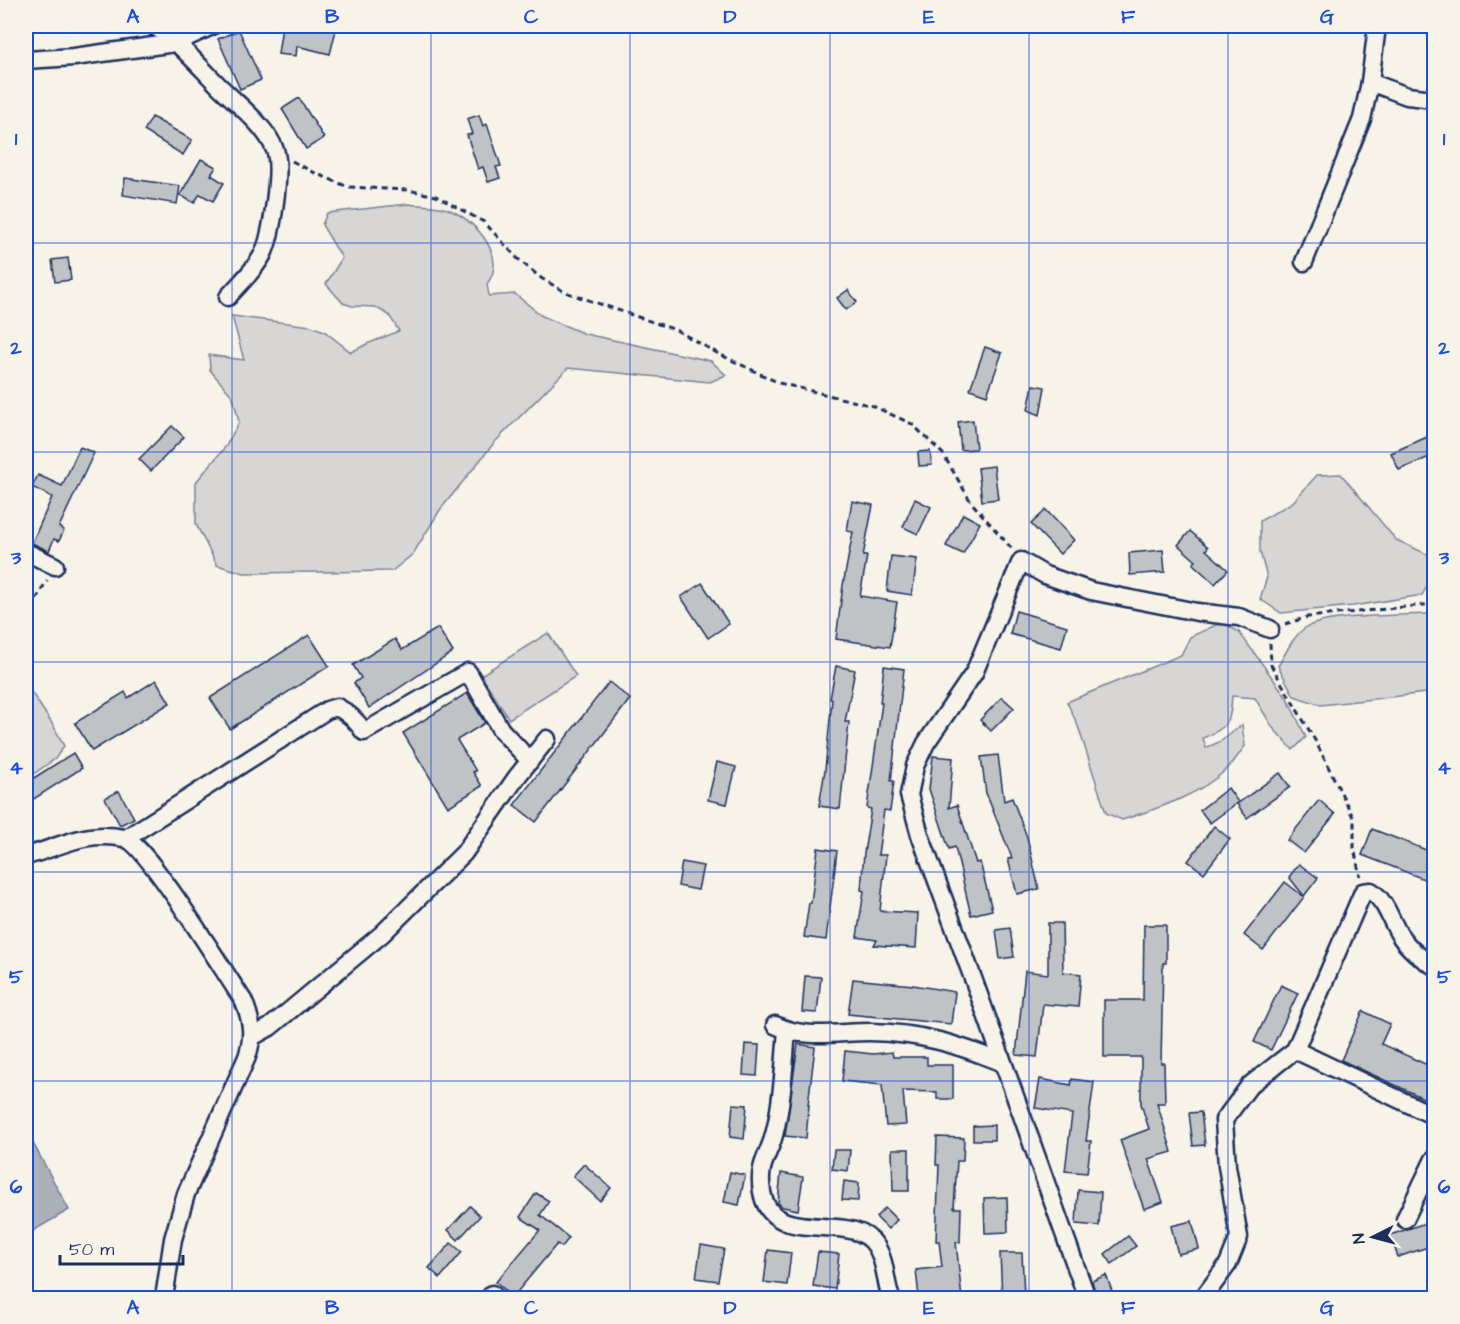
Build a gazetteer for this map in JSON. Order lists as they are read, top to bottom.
{
  "scale_bar": "50 m",
  "north": "left",
  "grid": {
    "columns": [
      "A",
      "B",
      "C",
      "D",
      "E",
      "F",
      "G"
    ],
    "rows": [
      "1",
      "2",
      "3",
      "4",
      "5",
      "6"
    ]
  }
}
